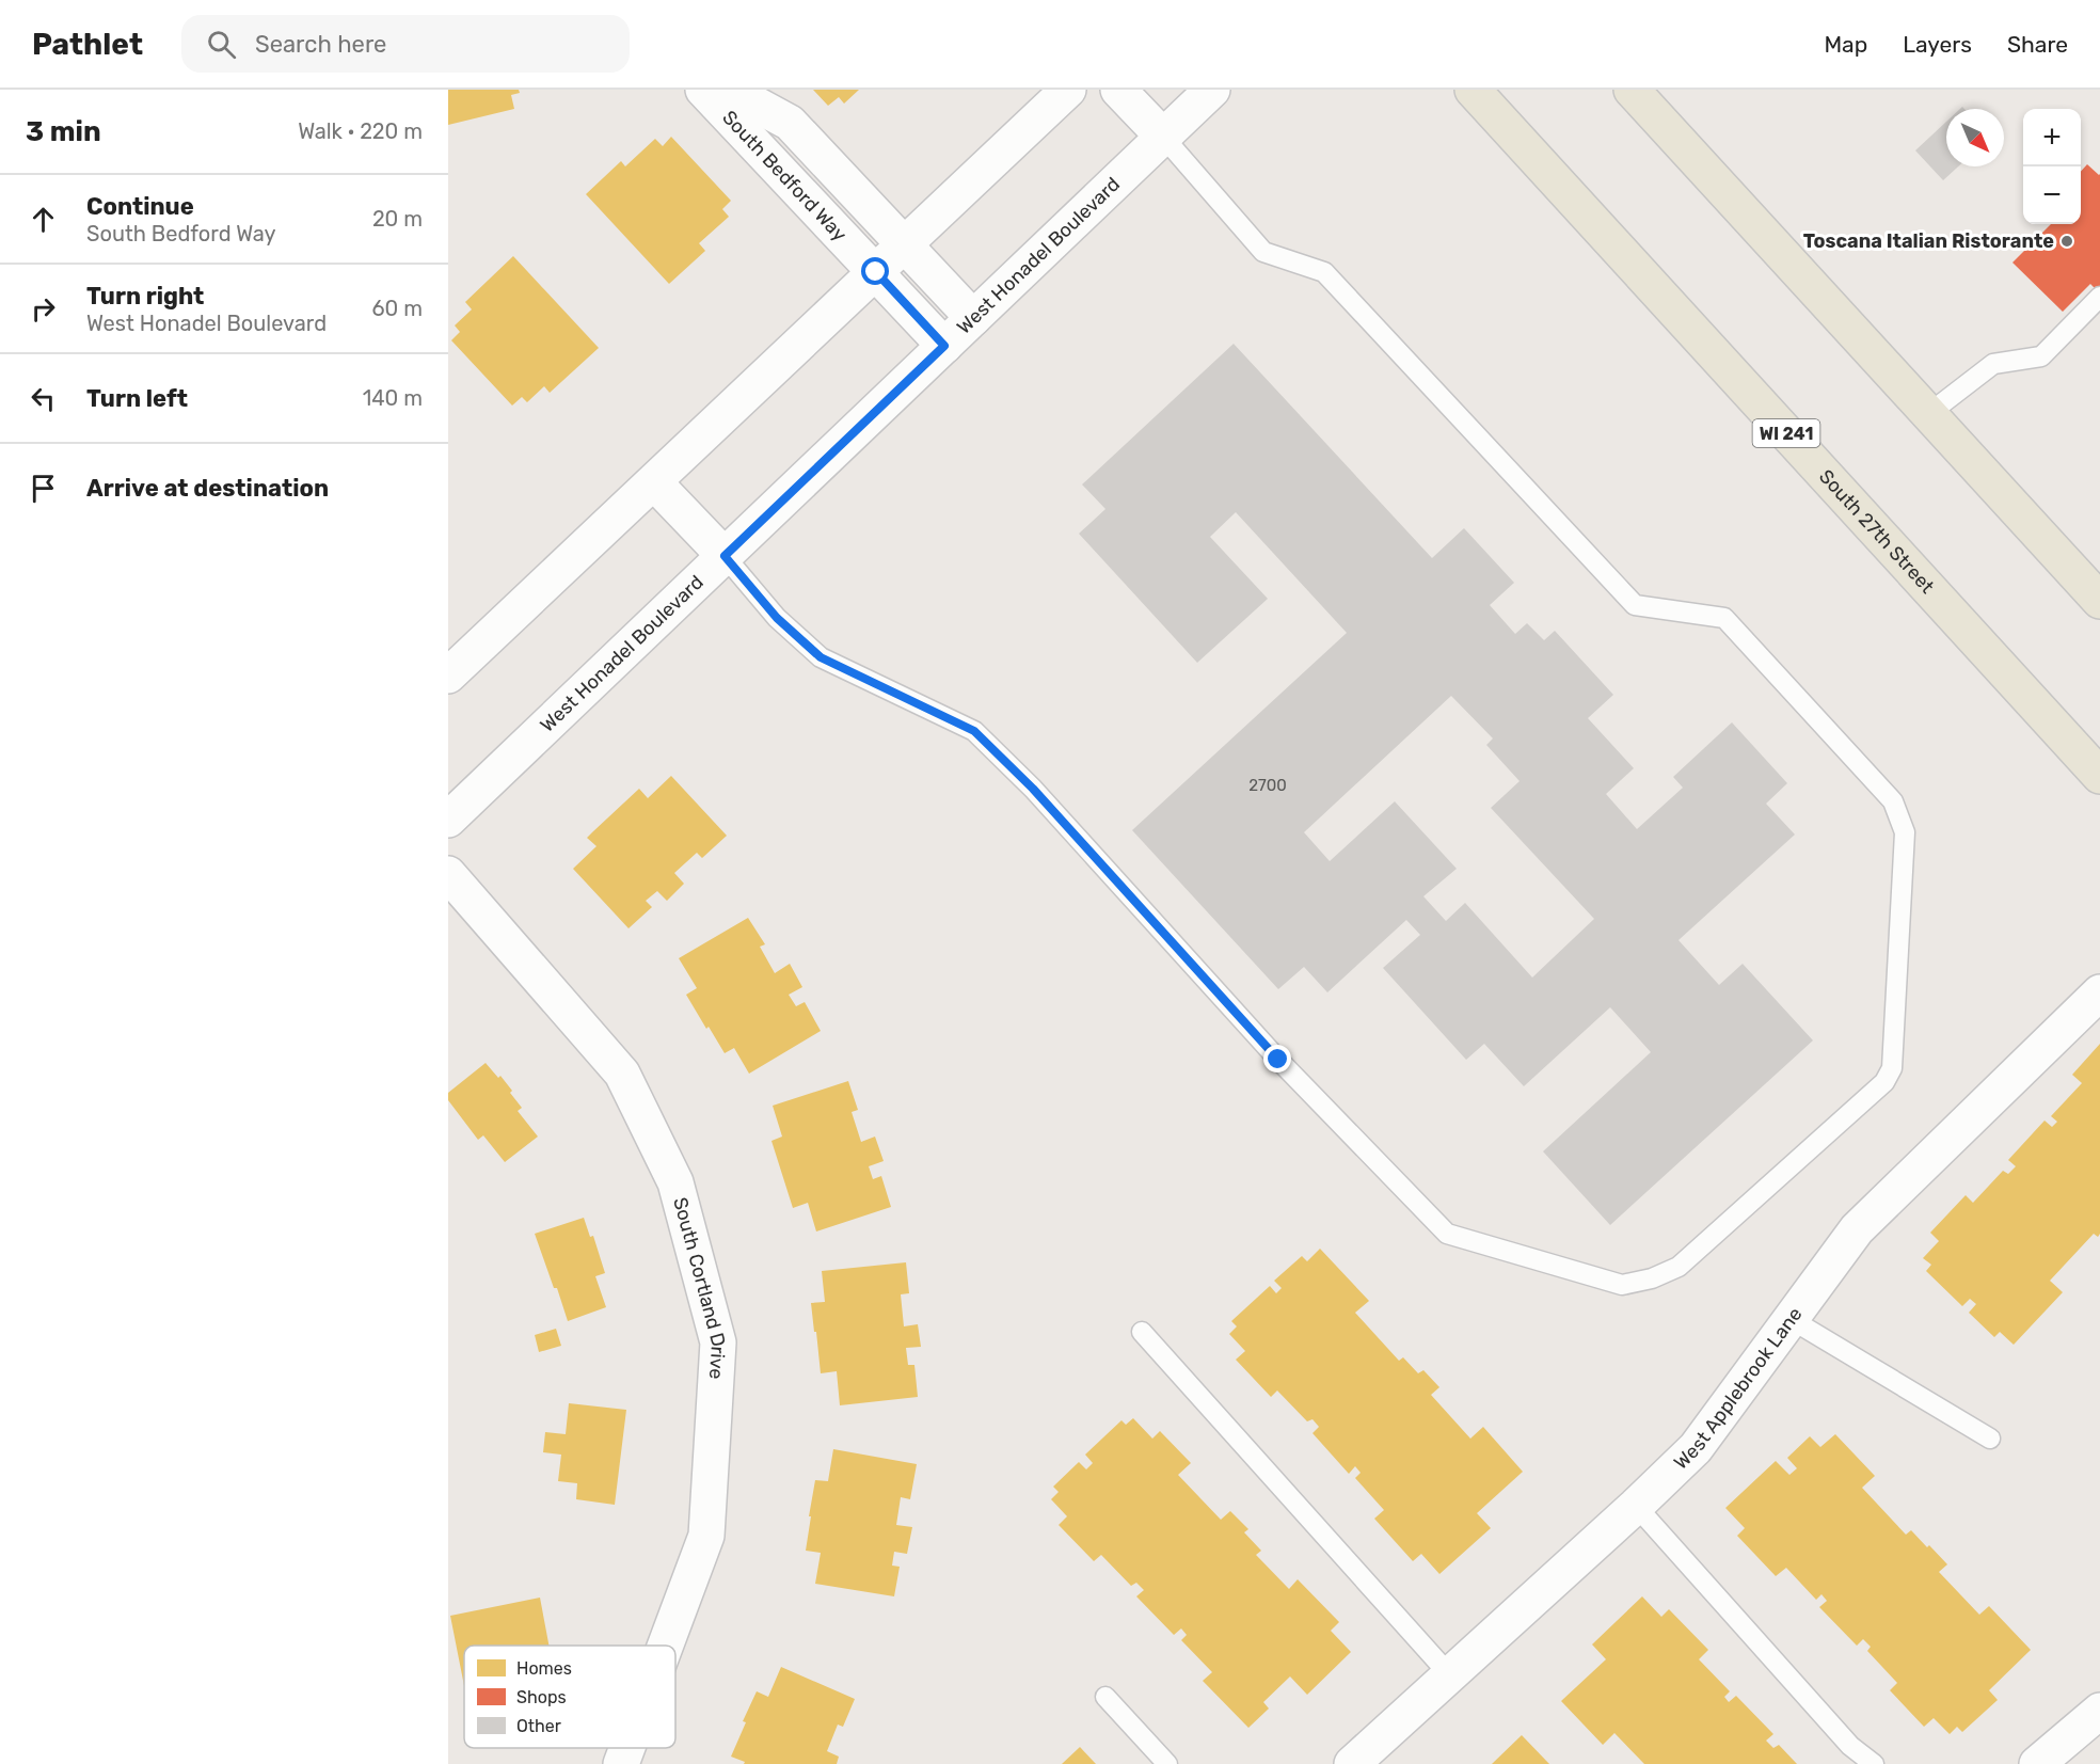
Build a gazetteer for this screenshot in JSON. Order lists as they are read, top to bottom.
{
  "streets": {
    "main road": ["WI 241", "South 27th Street"],
    "street": [
      "South Bedford Way",
      "West Honadel Boulevard",
      "South Cortland Drive",
      "West Applebrook Lane"
    ]
  },
  "crossings": [
    ["South Bedford Way", "West Honadel Boulevard"]
  ],
  "places": ["Toscana Italian Ristorante"],
  "house_numbers": ["2700"],
  "legend": ["Homes", "Shops", "Other"],
  "north": "bottom right",
  "page": {
    "header": "Pathlet",
    "search": "Search here",
    "nav": ["Map", "Layers", "Share"],
    "heading": ["3 min", "Walk · 220 m"],
    "map_buttons": ["+", "−"],
    "list": [
      ["Continue", "South Bedford Way", "20 m"],
      ["Turn right", "West Honadel Boulevard", "60 m"],
      ["Turn left", "140 m"],
      "Arrive at destination"
    ]
  }
}
